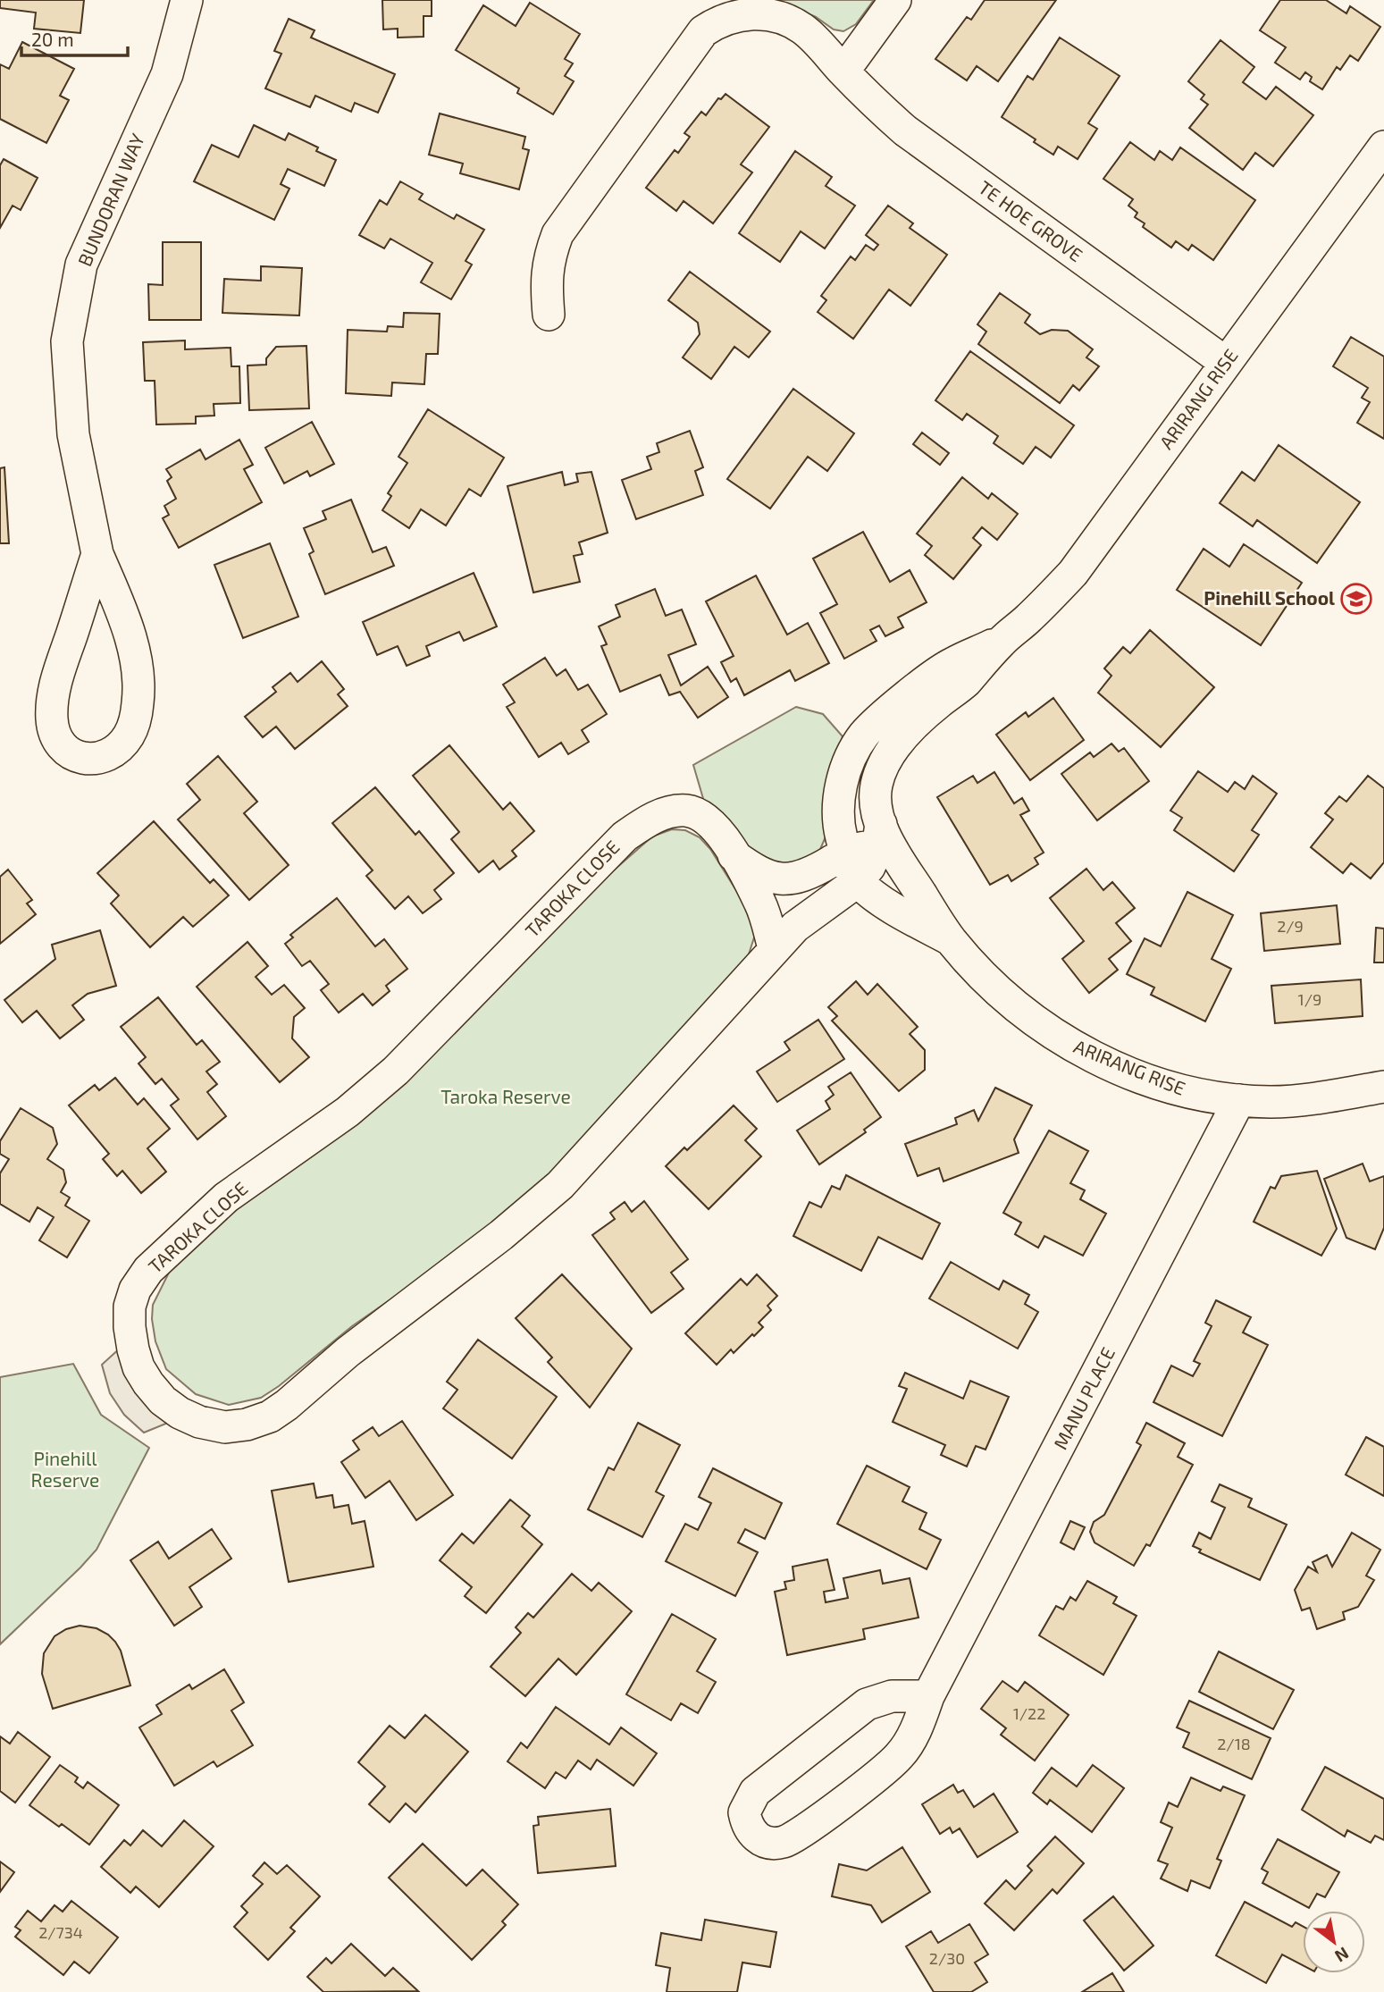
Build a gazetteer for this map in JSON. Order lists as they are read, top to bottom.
{
  "streets": {
    "street": [
      "BUNDORAN WAY",
      "TE HOE GROVE",
      "ARIRANG RISE",
      "TAROKA CLOSE",
      "MANU PLACE"
    ]
  },
  "crossings": [
    ["TE HOE GROVE", "ARIRANG RISE"],
    ["ARIRANG RISE", "TAROKA CLOSE"],
    ["ARIRANG RISE", "MANU PLACE"]
  ],
  "parks": ["Taroka Reserve", "Pinehill Reserve"],
  "places": {
    "school or university": ["Pinehill School"]
  },
  "house_numbers": [
    "2/9",
    "1/9",
    "1/22",
    "2/18",
    "2/734",
    "2/30"
  ],
  "scale_bar": "20 m",
  "north": "bottom right"
}
